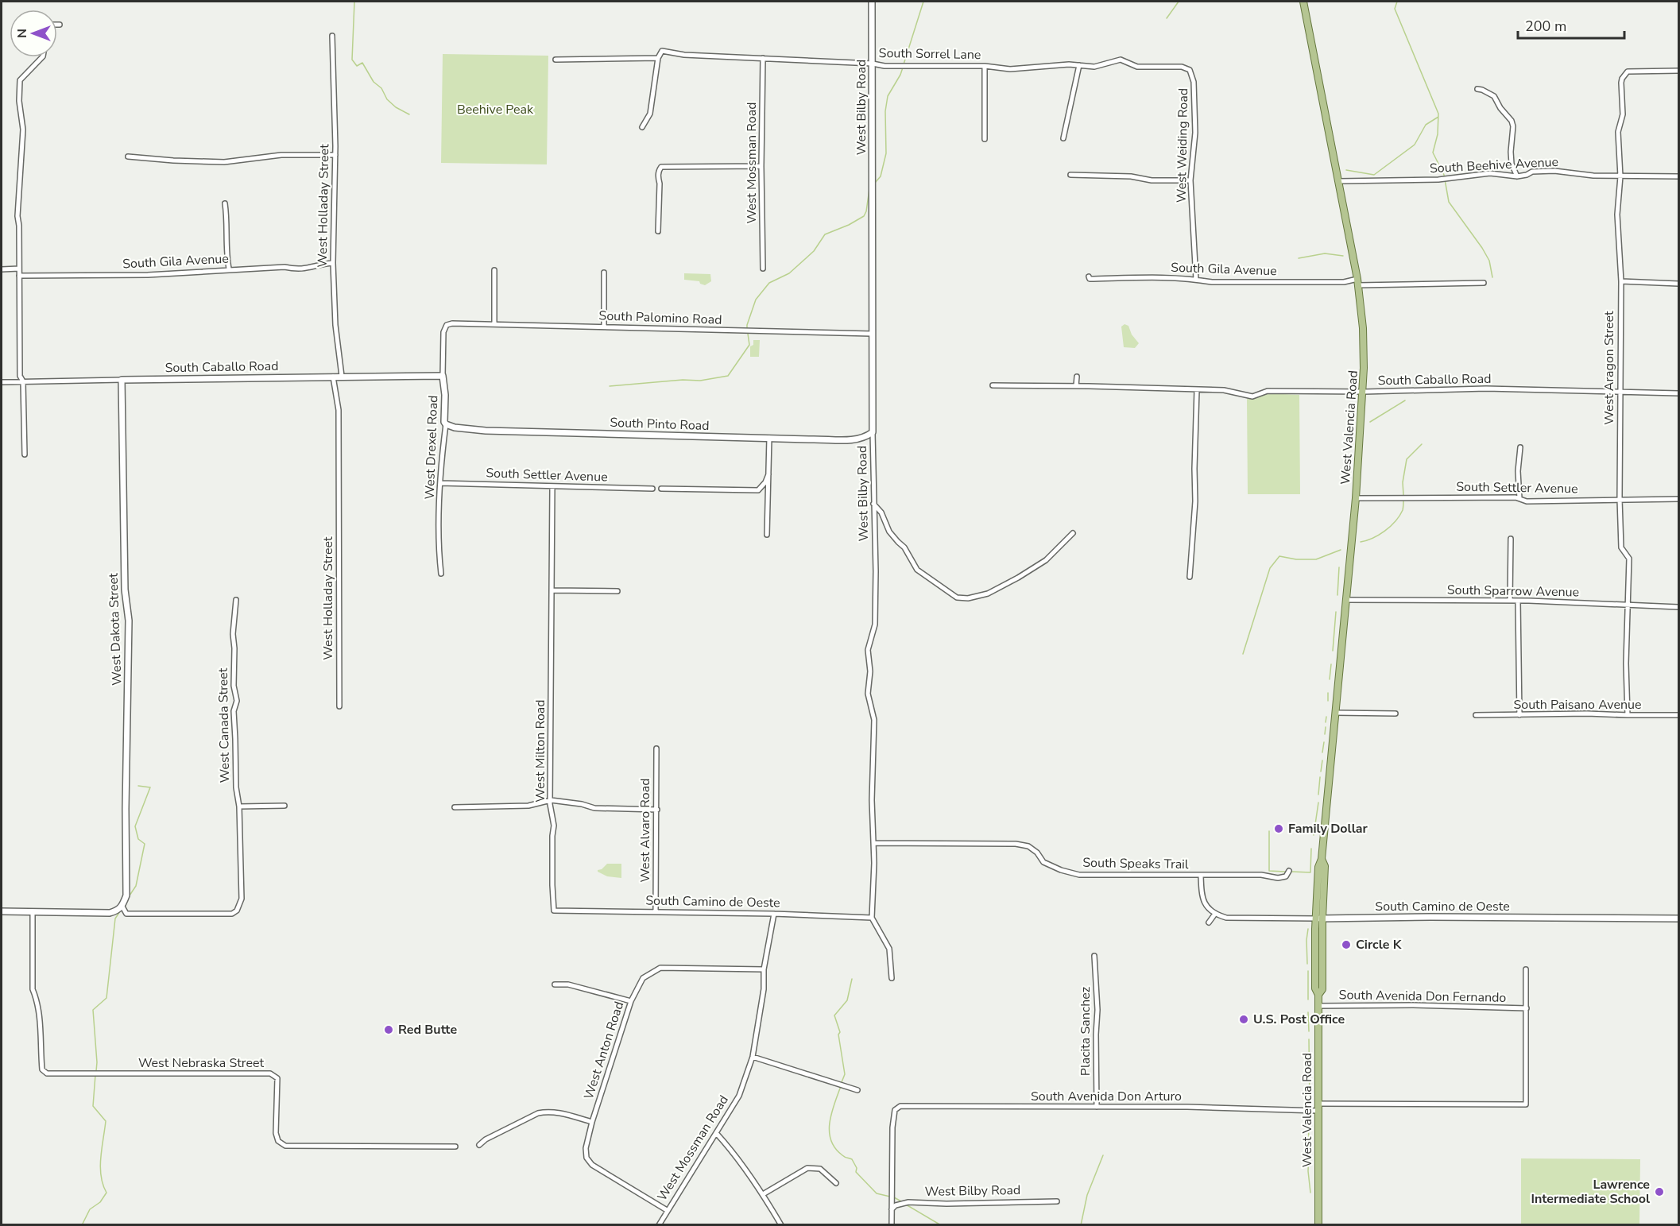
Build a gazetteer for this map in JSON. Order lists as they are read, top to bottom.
{
  "streets": {
    "main road": ["West Valencia Road"],
    "street": [
      "South Sorrel Lane",
      "West Bilby Road",
      "West Weiding Road",
      "West Mossman Road",
      "South Beehive Avenue",
      "West Holladay Street",
      "South Gila Avenue",
      "South Palomino Road",
      "South Caballo Road",
      "West Aragon Street",
      "South Pinto Road",
      "West Drexel Road",
      "South Settler Avenue",
      "South Sparrow Avenue",
      "West Dakota Street",
      "South Paisano Avenue",
      "West Canada Street",
      "West Milton Road",
      "West Alvaro Road",
      "South Speaks Trail",
      "South Camino de Oeste",
      "South Avenida Don Fernando",
      "Placita Sanchez",
      "West Anton Road",
      "West Nebraska Street",
      "South Avenida Don Arturo"
    ]
  },
  "crossings": [
    ["South Sorrel Lane", "West Bilby Road"],
    ["South Sorrel Lane", "West Weiding Road"],
    ["South Sorrel Lane", "West Mossman Road"],
    ["West Bilby Road", "South Palomino Road"],
    ["West Bilby Road", "South Pinto Road"],
    ["West Bilby Road", "South Speaks Trail"],
    ["West Bilby Road", "South Camino de Oeste"],
    ["West Bilby Road", "South Avenida Don Arturo"],
    ["West Weiding Road", "South Gila Avenue"],
    ["West Mossman Road", "South Camino de Oeste"],
    ["West Mossman Road", "West Anton Road"],
    ["South Beehive Avenue", "West Aragon Street"],
    ["South Beehive Avenue", "West Valencia Road"],
    ["West Holladay Street", "South Gila Avenue"],
    ["West Holladay Street", "South Caballo Road"],
    ["South Gila Avenue", "West Valencia Road"],
    ["South Palomino Road", "West Drexel Road"],
    ["South Caballo Road", "West Aragon Street"],
    ["South Caballo Road", "West Valencia Road"],
    ["South Caballo Road", "West Drexel Road"],
    ["South Caballo Road", "West Dakota Street"],
    ["West Aragon Street", "South Settler Avenue"],
    ["West Aragon Street", "South Sparrow Avenue"],
    ["West Aragon Street", "South Paisano Avenue"],
    ["South Pinto Road", "West Drexel Road"],
    ["West Valencia Road", "South Settler Avenue"],
    ["West Valencia Road", "South Sparrow Avenue"],
    ["West Valencia Road", "South Camino de Oeste"],
    ["West Valencia Road", "South Avenida Don Fernando"],
    ["West Valencia Road", "South Avenida Don Arturo"],
    ["West Drexel Road", "South Settler Avenue"],
    ["South Settler Avenue", "West Milton Road"],
    ["West Milton Road", "South Camino de Oeste"],
    ["West Alvaro Road", "South Camino de Oeste"],
    ["Placita Sanchez", "South Avenida Don Arturo"]
  ],
  "parks": ["Beehive Peak"],
  "places": [
    "Family Dollar",
    "Circle K",
    "U.S. Post Office",
    "Red Butte",
    "Lawrence Intermediate School"
  ],
  "scale_bar": "200 m",
  "north": "left"
}
